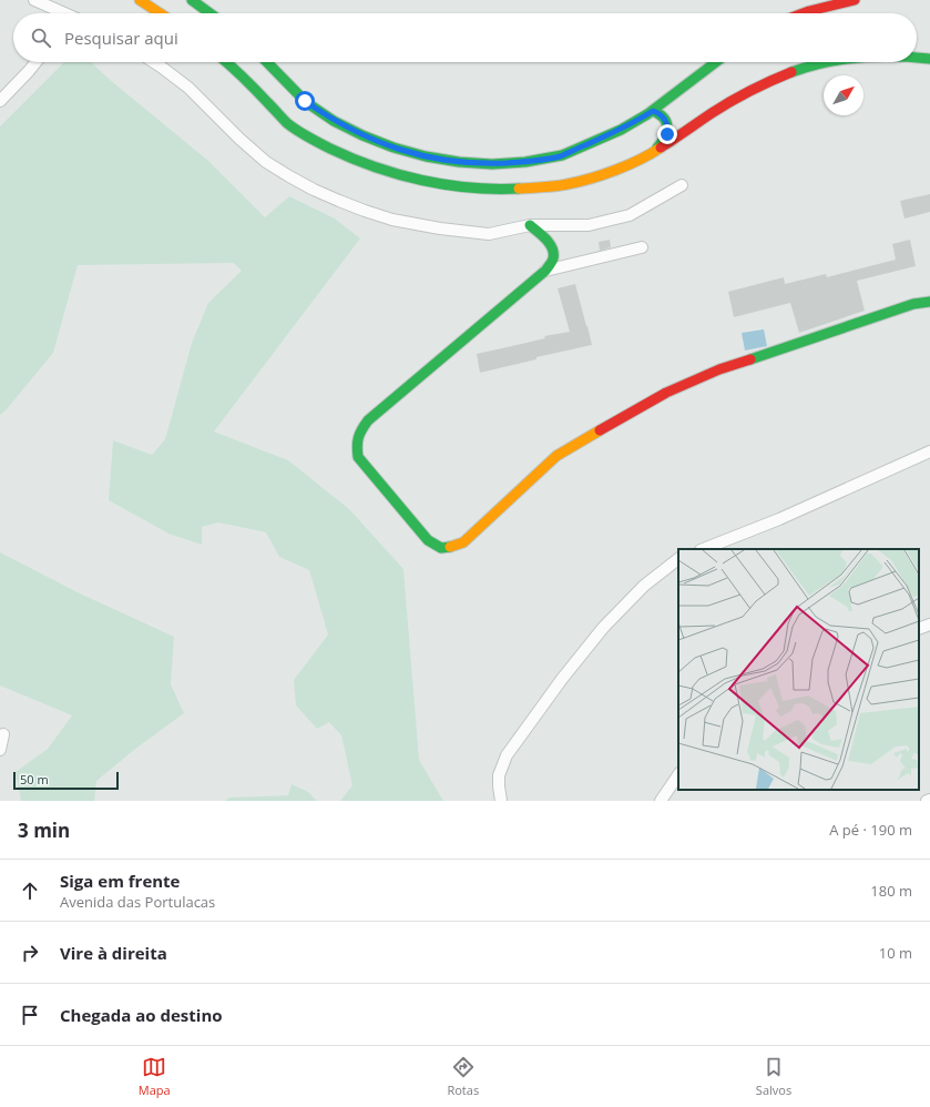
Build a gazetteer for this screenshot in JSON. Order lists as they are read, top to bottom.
{
  "scale_bar": "50 m",
  "north": "top right",
  "page": {
    "search": "Pesquisar aqui",
    "scale": "50 m",
    "heading": ["3 min", "A pé · 190 m"],
    "list": [
      ["Siga em frente", "Avenida das Portulacas", "180 m"],
      ["Vire à direita", "10 m"],
      "Chegada ao destino"
    ],
    "nav": ["Mapa", "Rotas", "Salvos"]
  }
}
